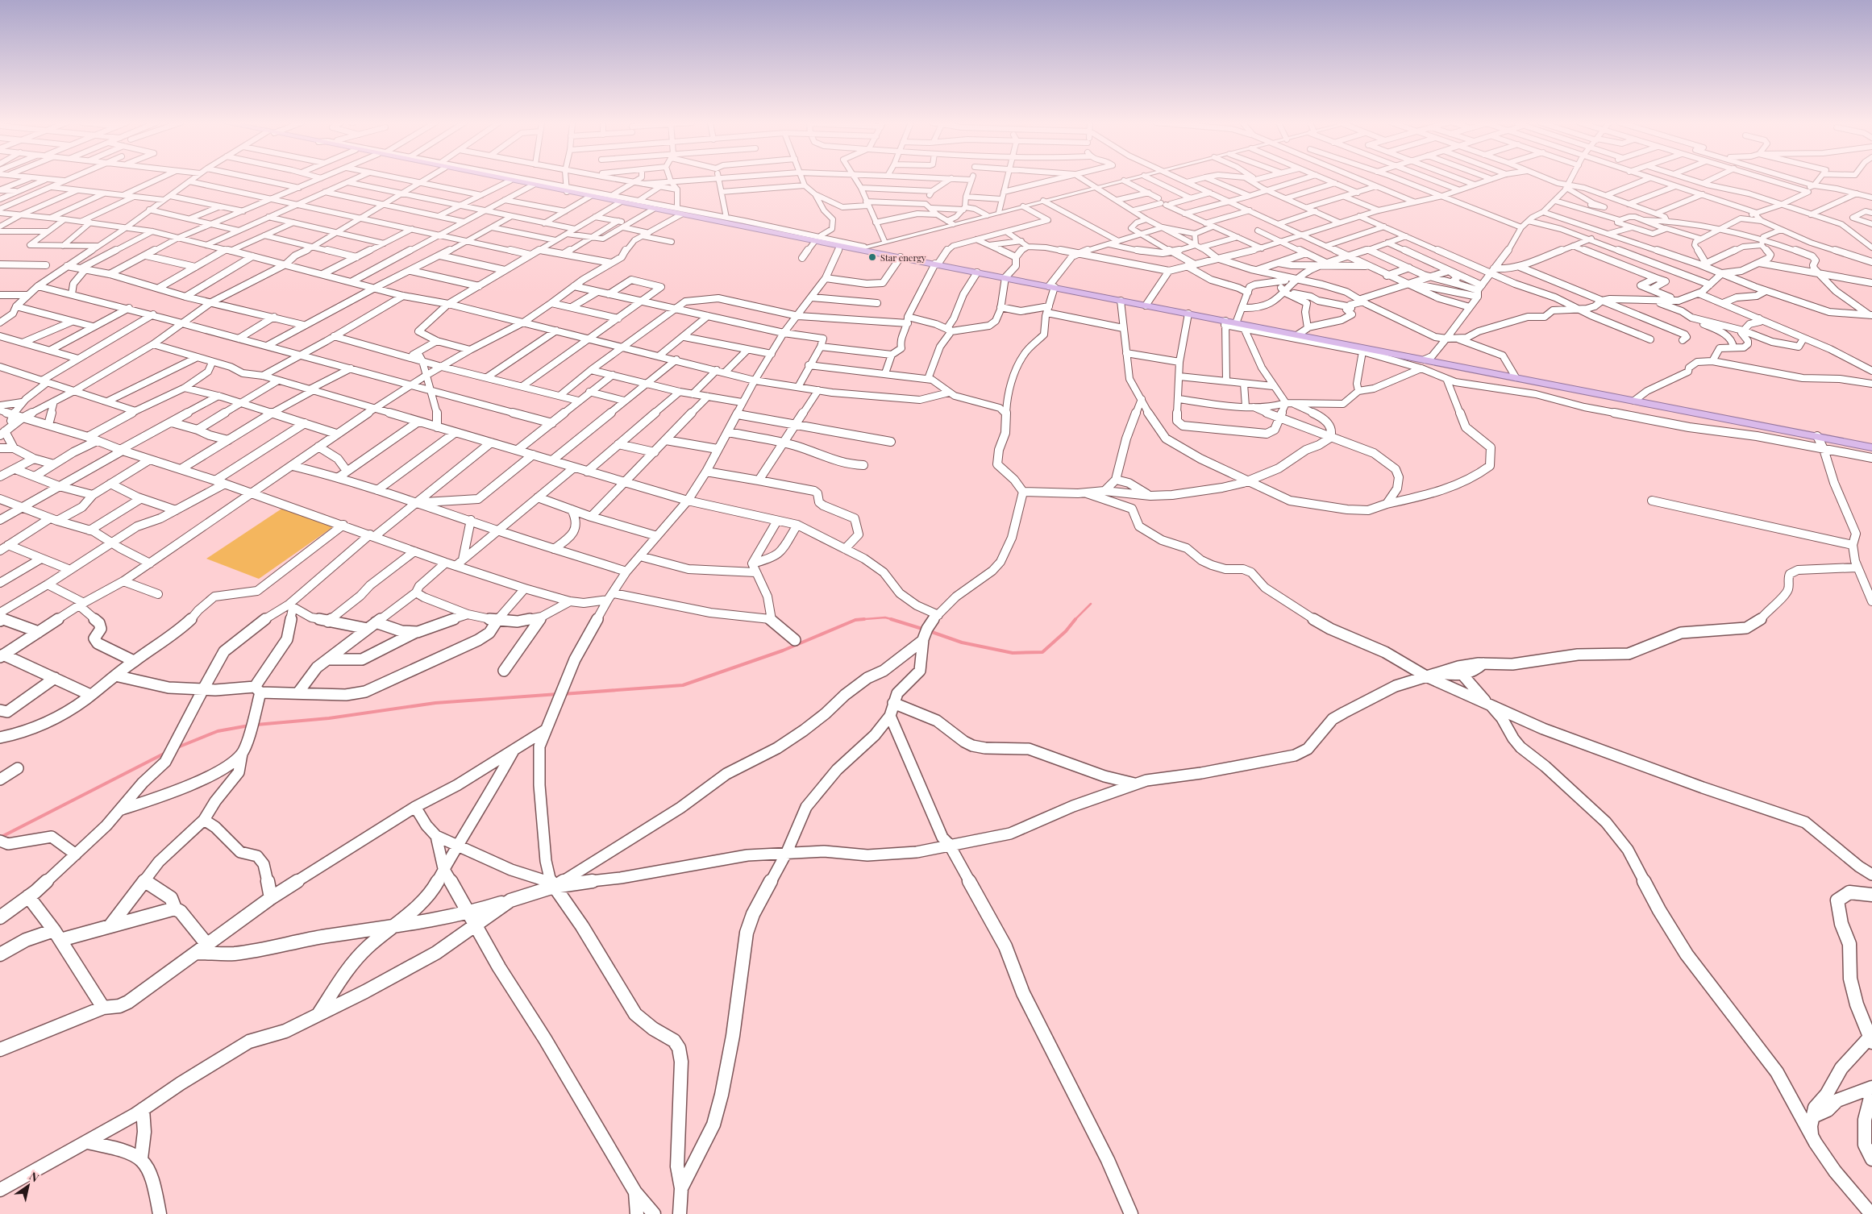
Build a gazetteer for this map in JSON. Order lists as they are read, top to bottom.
{
  "places": ["Star energy"],
  "north": "top right"
}
